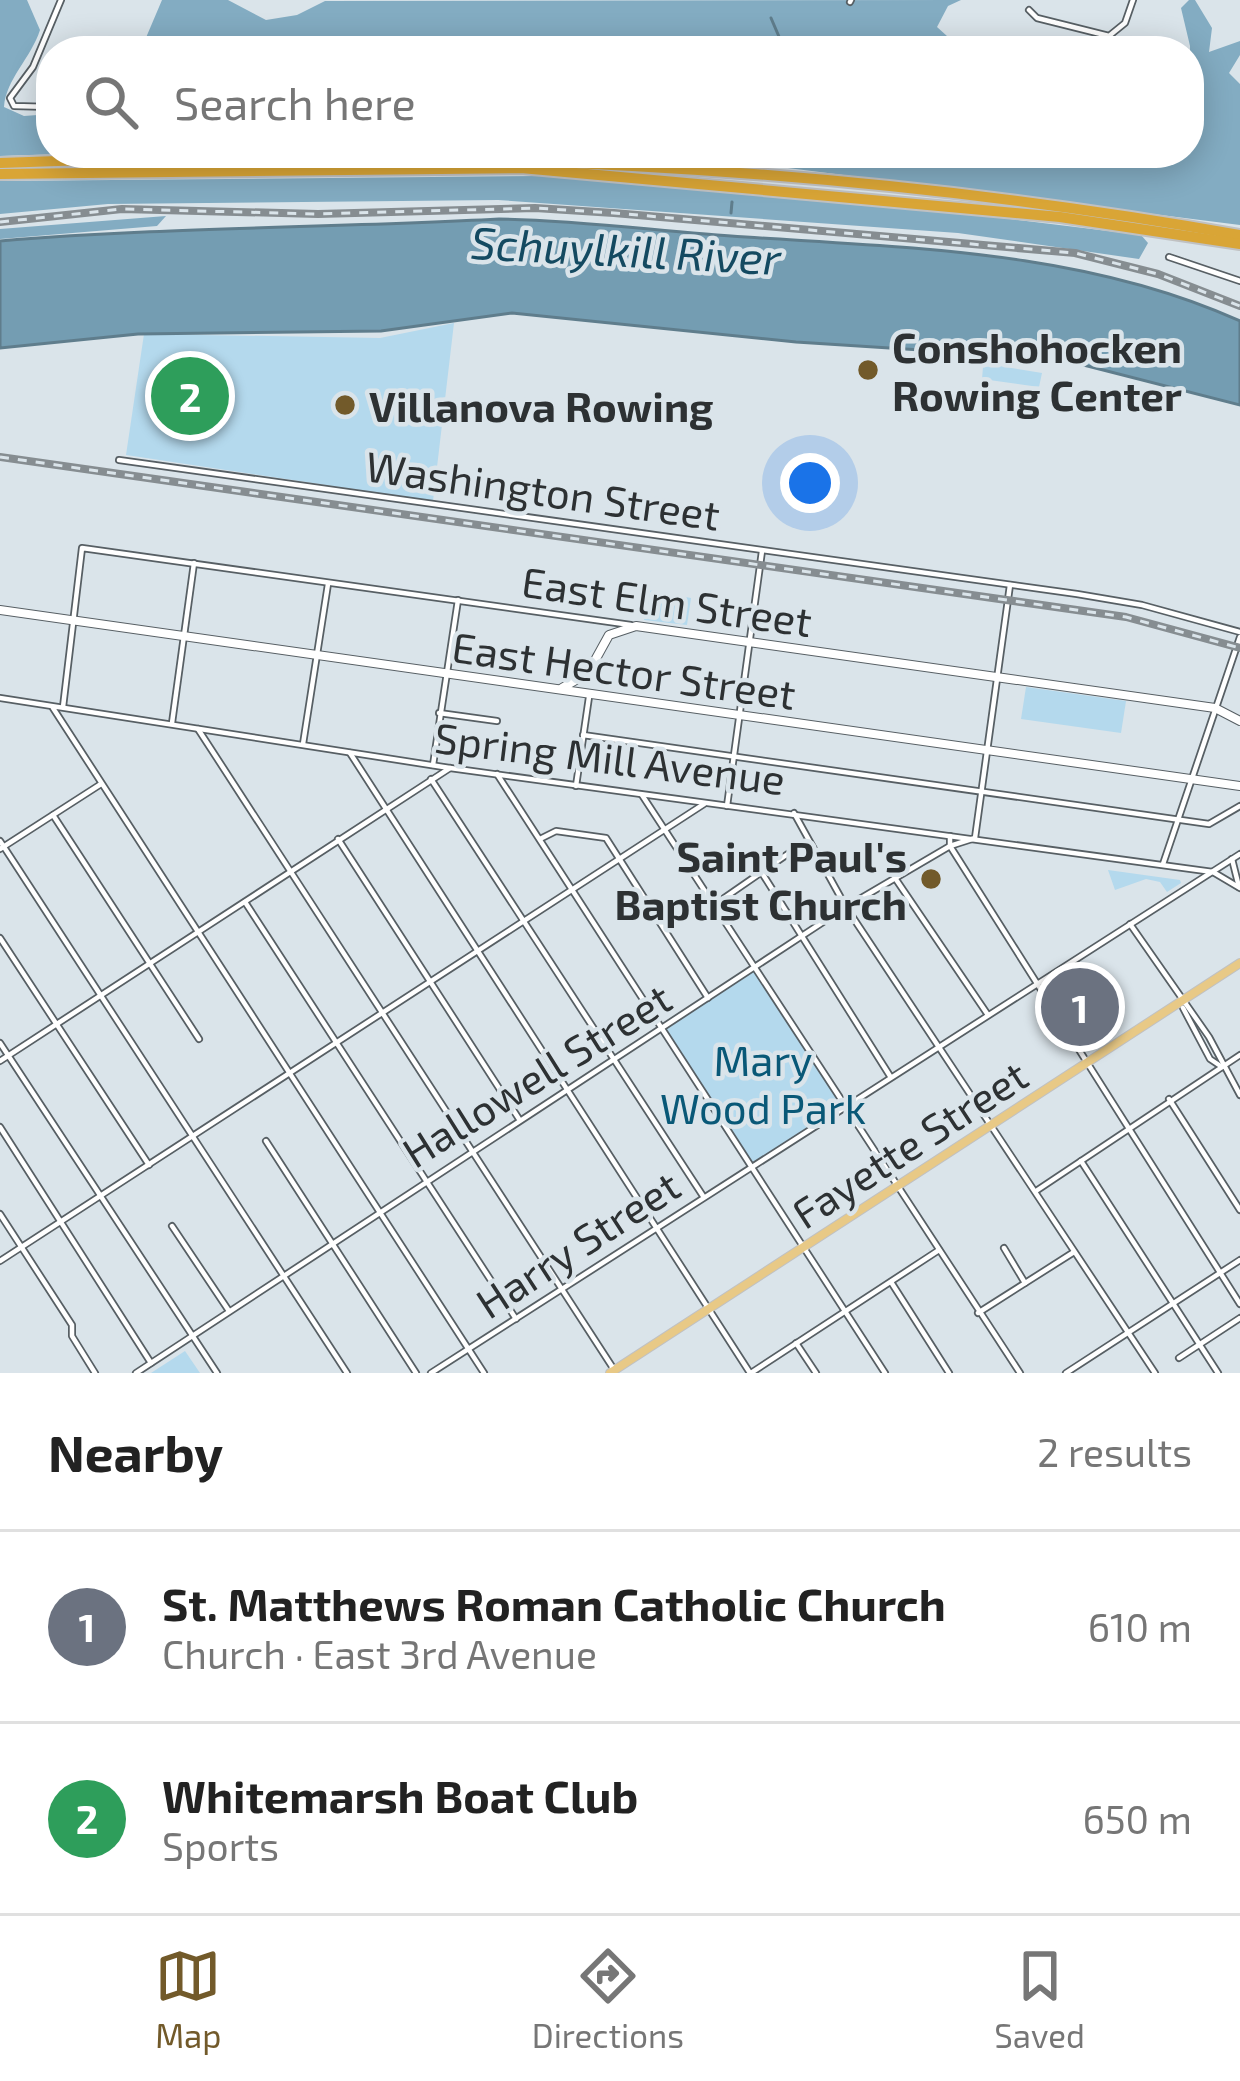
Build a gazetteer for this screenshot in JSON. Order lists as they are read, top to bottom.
{
  "streets": {
    "main road": ["East Elm Street", "East Hector Street", "Fayette Street"],
    "street": [
      "Washington Street",
      "Spring Mill Avenue",
      "Hallowell Street",
      "Harry Street"
    ]
  },
  "crossings": [
    ["East Elm Street", "East Hector Street"],
    ["Spring Mill Avenue", "Hallowell Street"],
    ["Spring Mill Avenue", "Harry Street"]
  ],
  "water": ["Schuylkill River"],
  "parks": ["Mary Wood Park"],
  "places": ["Conshohocken Rowing Center", "Villanova Rowing", "Saint Paul's Baptist Church"],
  "page": {
    "search": "Search here",
    "pins": ["2", "1"],
    "heading": ["Nearby", "2 results"],
    "list": [
      {
        "mark": "1",
        "name": "St. Matthews Roman Catholic Church",
        "note": "Church · East 3rd Avenue",
        "value": "610 m"
      },
      {
        "mark": "2",
        "name": "Whitemarsh Boat Club",
        "note": "Sports",
        "value": "650 m"
      }
    ],
    "nav": ["Map", "Directions", "Saved"]
  }
}
